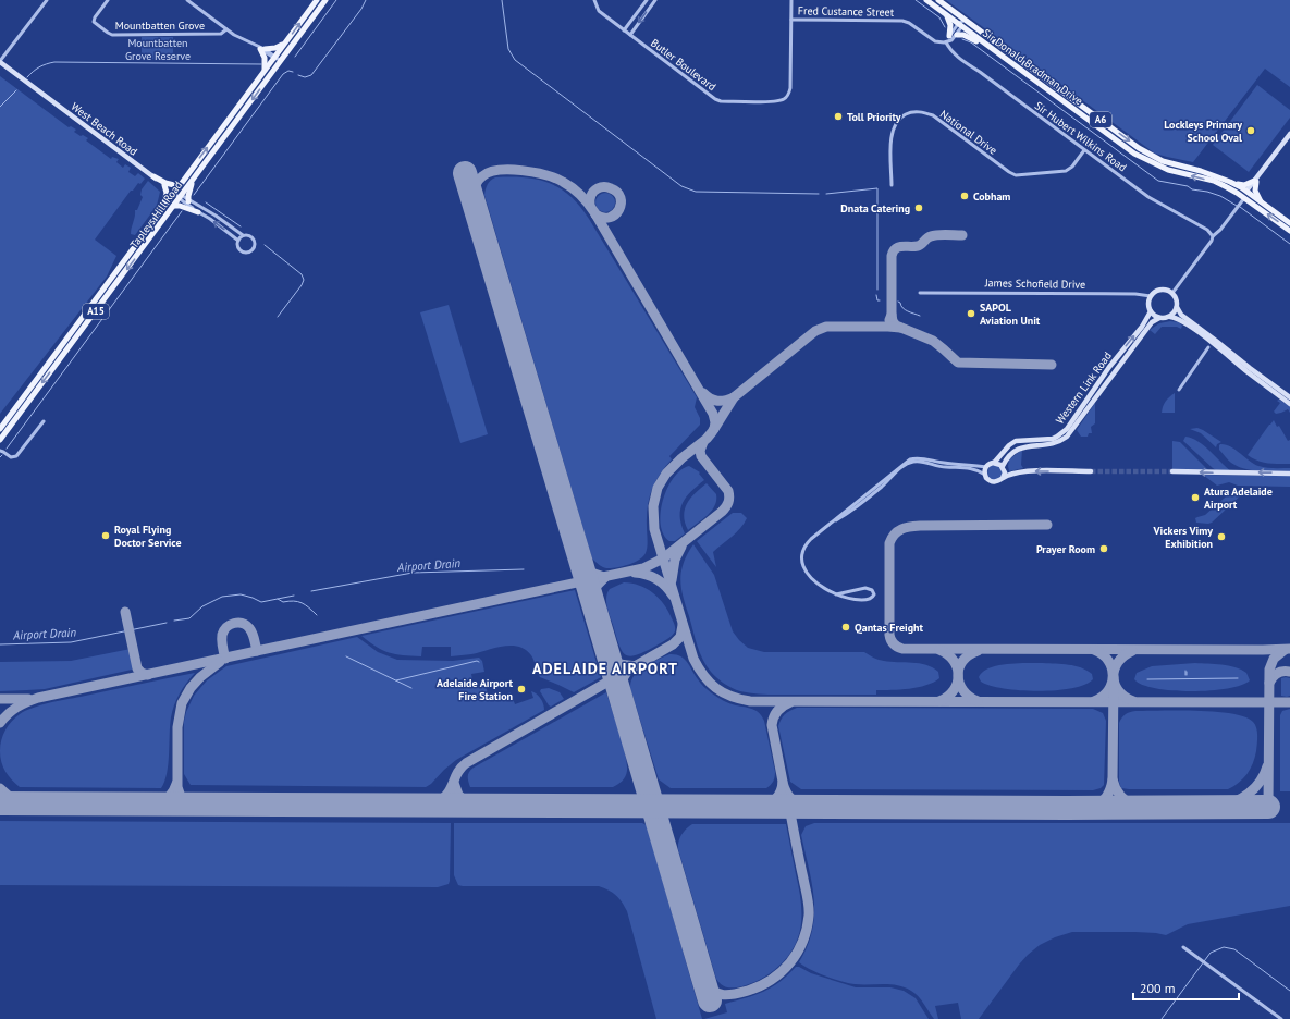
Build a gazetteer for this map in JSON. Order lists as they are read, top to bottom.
{
  "streets": {
    "main road": [
      "Sir Donald Bradman Drive",
      "A6",
      "Tapleys Hill Road",
      "A15"
    ],
    "street": [
      "Fred Custance Street",
      "Mountbatten Grove",
      "Butler Boulevard",
      "West Beach Road",
      "National Drive",
      "Sir Hubert Wilkins Road",
      "James Schofield Drive",
      "Western Link Road"
    ]
  },
  "crossings": [
    ["Fred Custance Street", "Butler Boulevard"],
    ["Fred Custance Street", "Sir Hubert Wilkins Road"],
    ["West Beach Road", "Tapleys Hill Road"],
    ["National Drive", "Sir Hubert Wilkins Road"],
    ["James Schofield Drive", "Western Link Road"]
  ],
  "districts": ["ADELAIDE AIRPORT"],
  "water": ["Airport Drain"],
  "parks": ["Mountbatten Grove Reserve"],
  "places": [
    "Toll Priority",
    "Lockleys Primary School Oval",
    "Cobham",
    "Dnata Catering",
    "SAPOL Aviation Unit",
    "Atura Adelaide Airport",
    "Royal Flying Doctor Service",
    "Vickers Vimy Exhibition",
    "Prayer Room",
    "Qantas Freight",
    "Adelaide Airport Fire Station"
  ],
  "scale_bar": "200 m"
}
